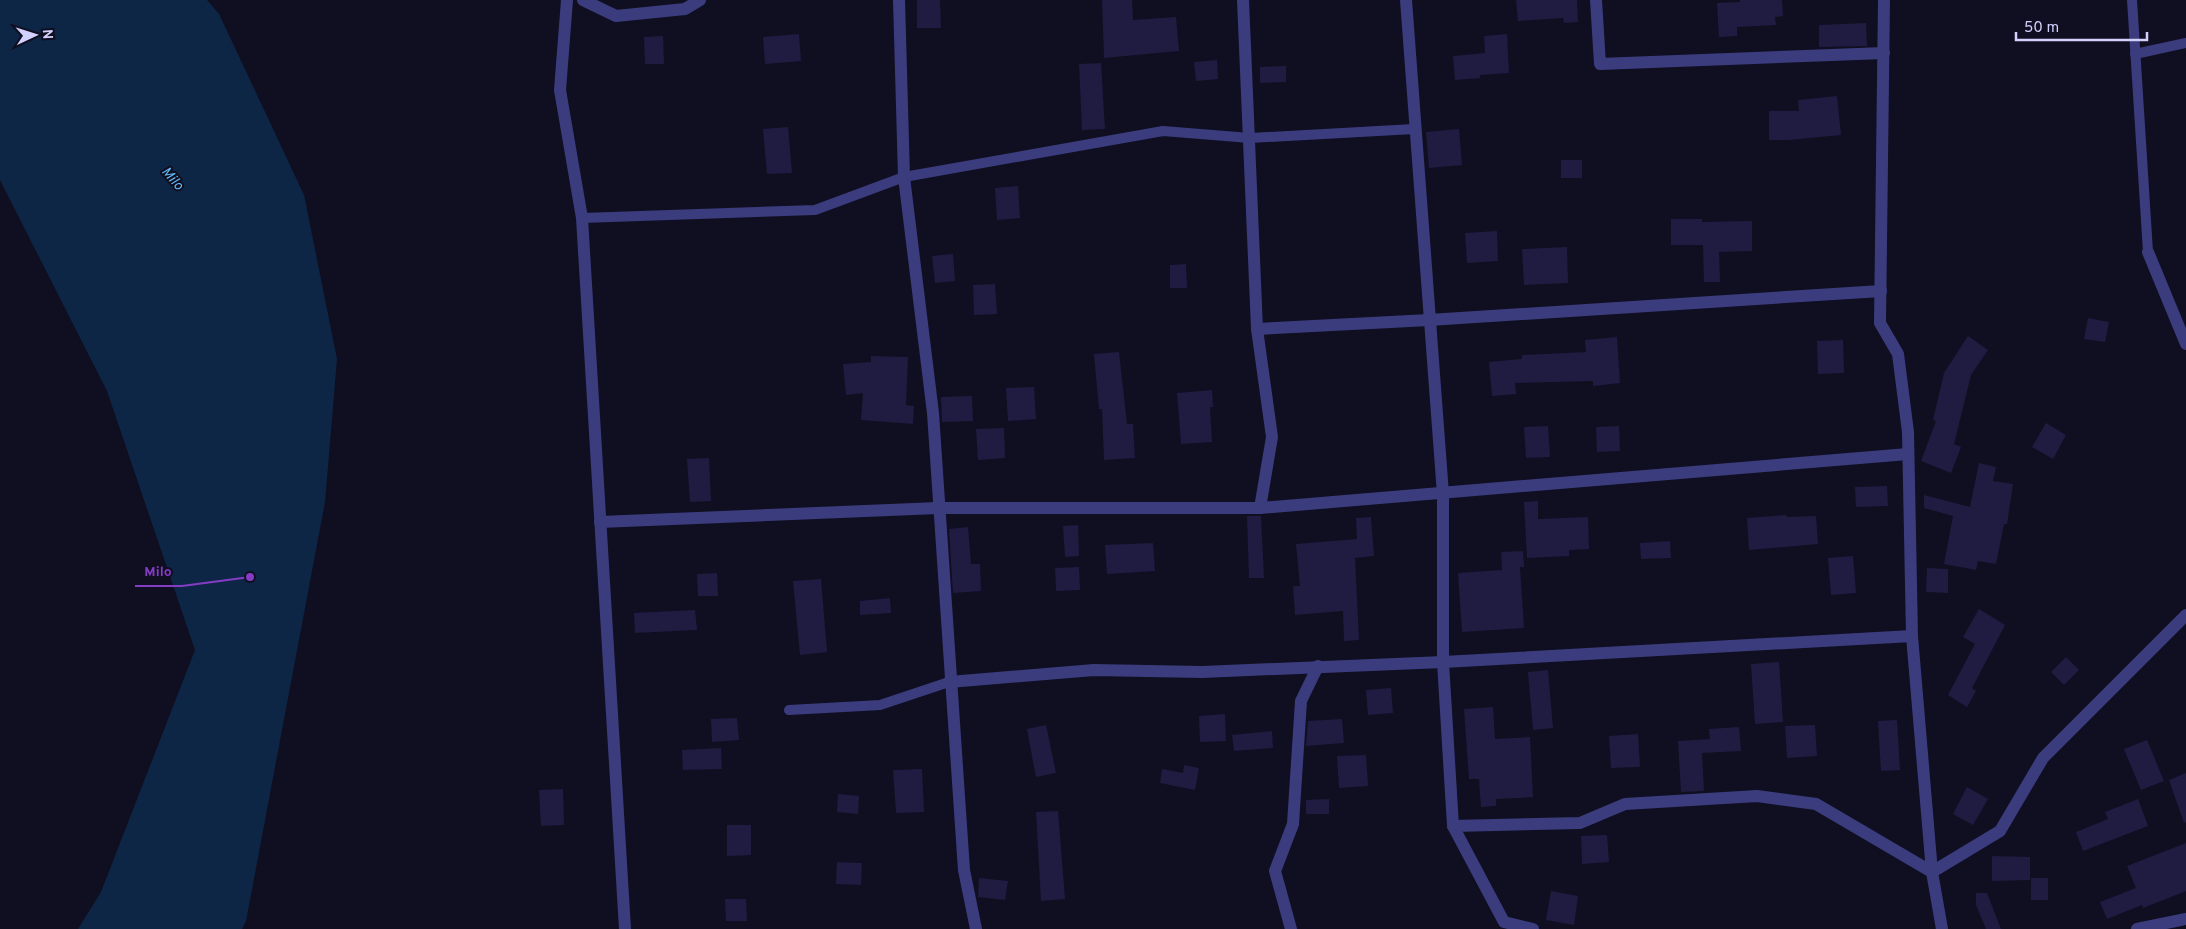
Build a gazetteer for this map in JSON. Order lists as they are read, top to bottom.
{
  "water": ["Milo"],
  "places": ["Milo"],
  "scale_bar": "50 m",
  "north": "right"
}
